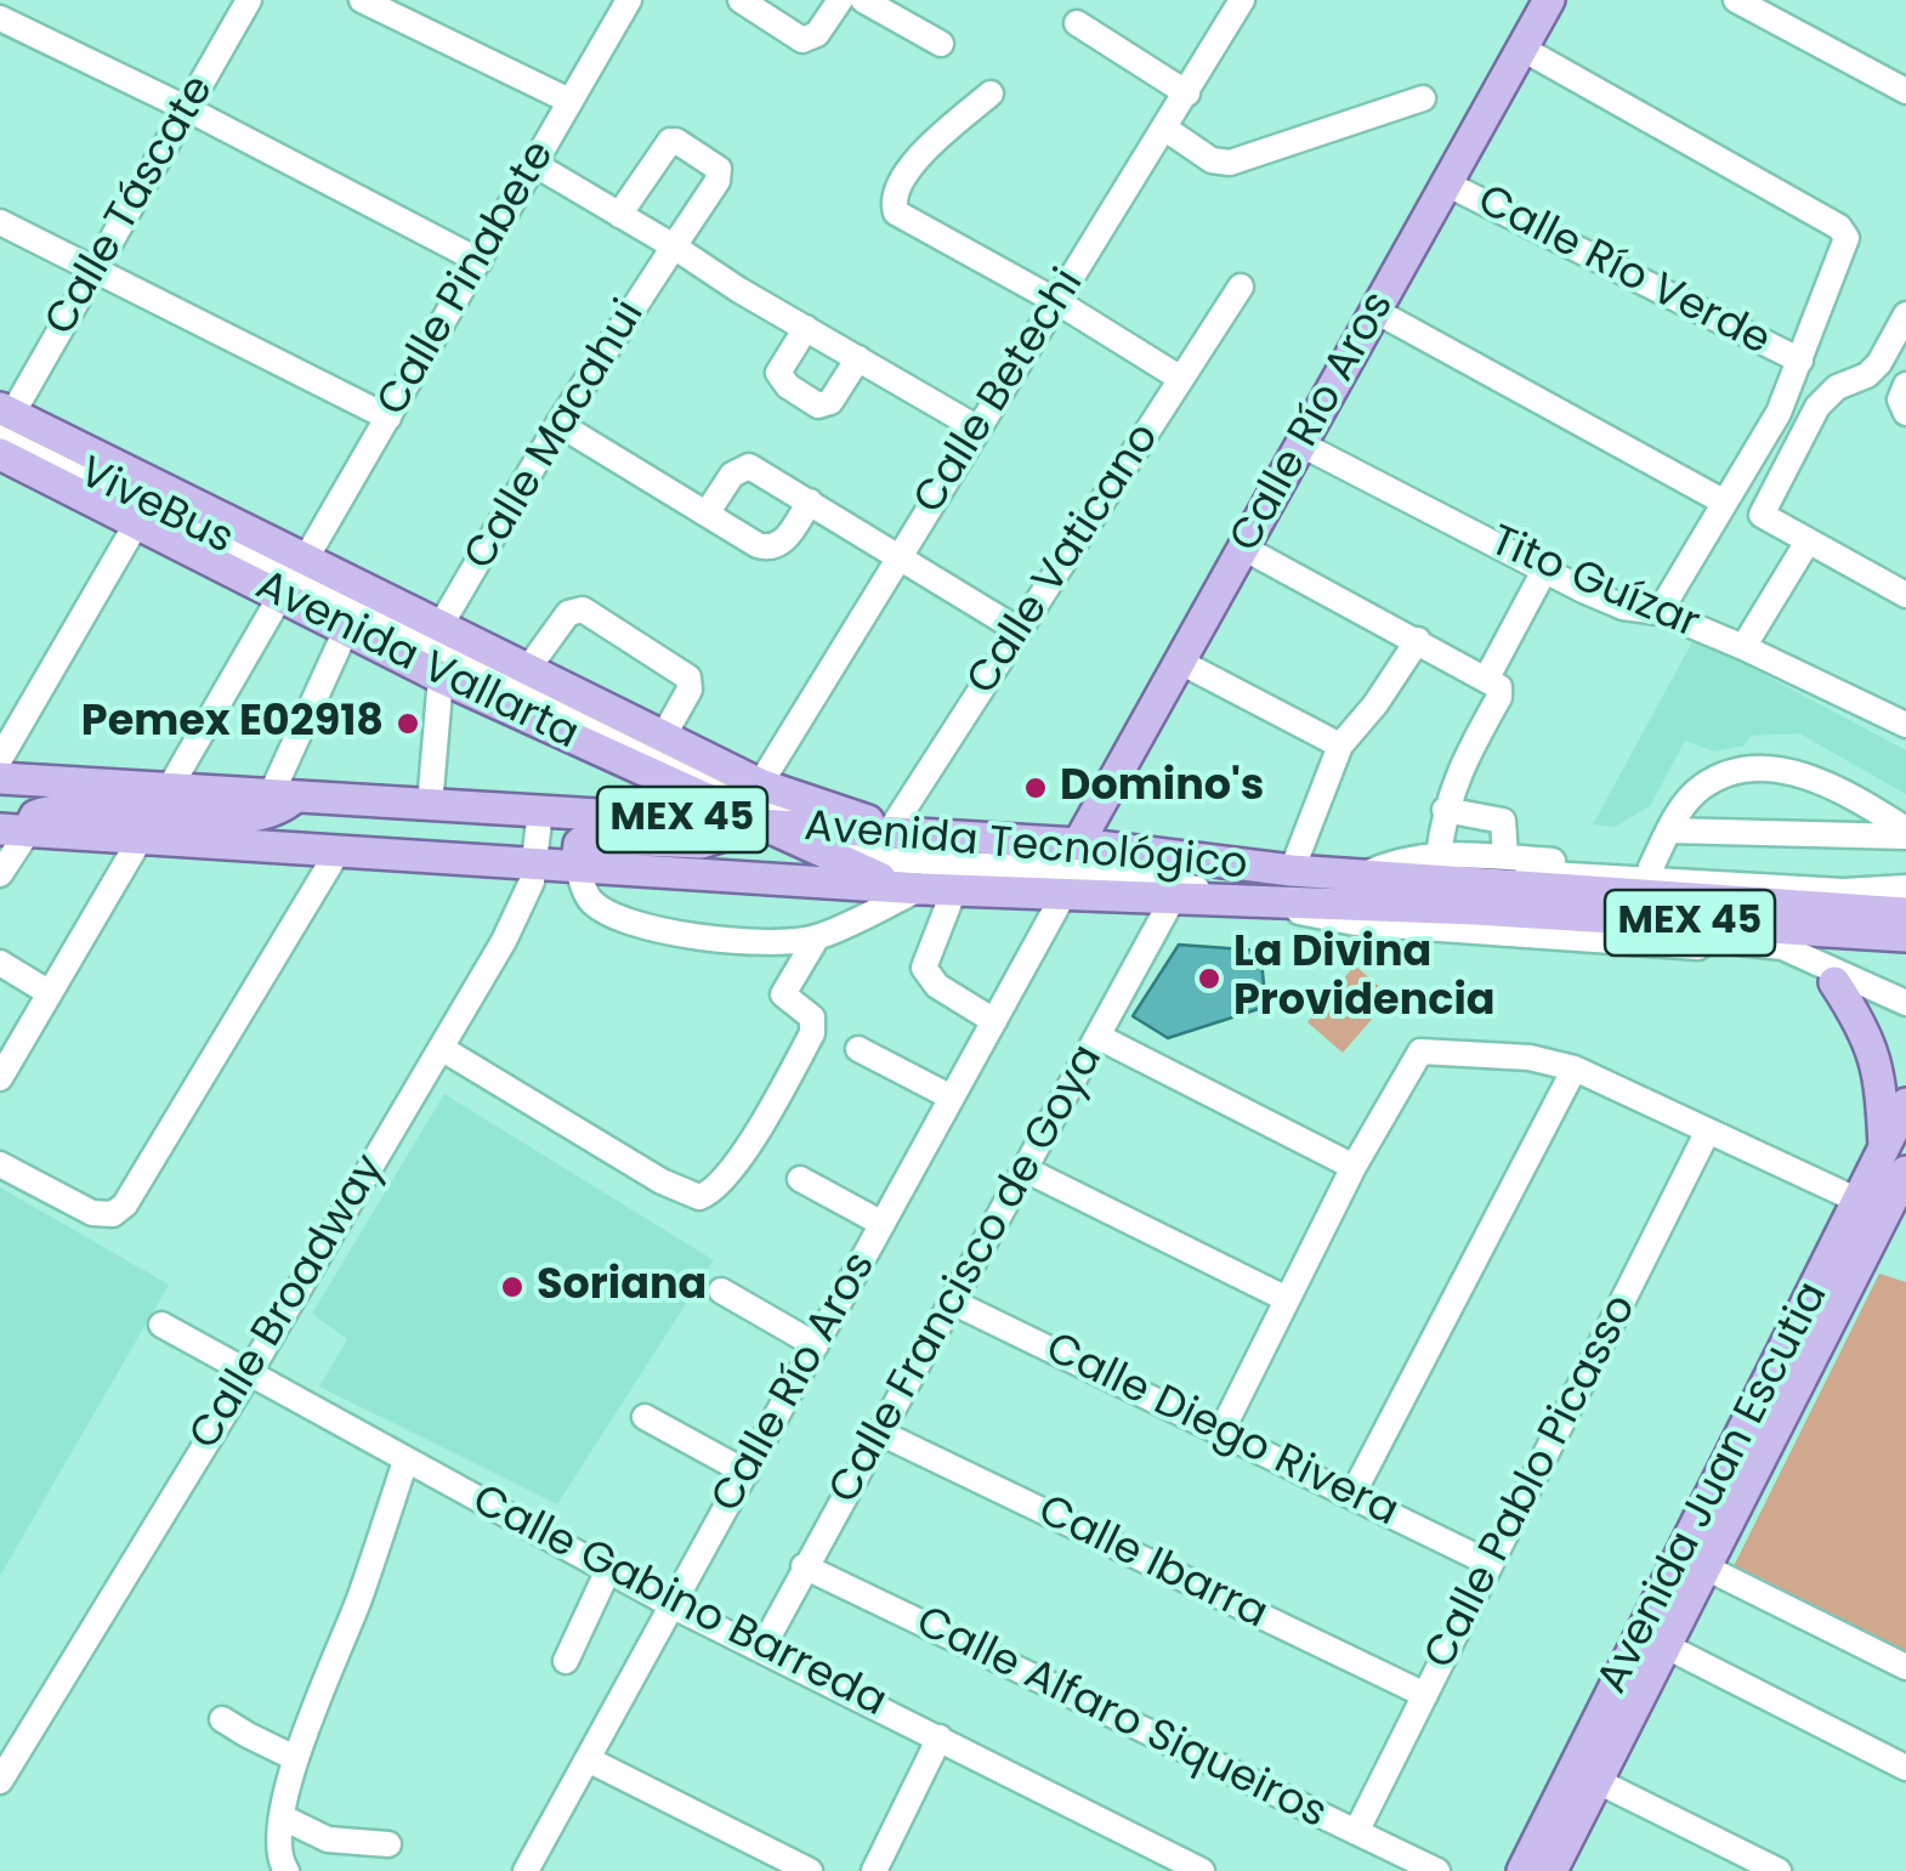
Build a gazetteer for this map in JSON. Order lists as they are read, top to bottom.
{
  "streets": {
    "main road": [
      "Calle Río Aros",
      "Avenida Vallarta",
      "MEX 45",
      "Avenida Tecnológico",
      "Avenida Juan Escutia"
    ],
    "street": [
      "Calle Táscate",
      "Calle Río Verde",
      "Calle Pinabete",
      "Calle Betechi",
      "Calle Macahui",
      "ViveBus",
      "Calle Vaticano",
      "Tito Guízar",
      "Calle Francisco de Goya",
      "Calle Broadway",
      "Calle Diego Rivera",
      "Calle Pablo Picasso",
      "Calle Ibarra",
      "Calle Gabino Barreda",
      "Calle Alfaro Siqueiros"
    ]
  },
  "crossings": [
    ["Calle Táscate", "ViveBus"],
    ["Calle Táscate", "Avenida Vallarta"],
    ["Calle Río Verde", "Calle Río Aros"],
    ["Calle Pinabete", "Avenida Vallarta"],
    ["Calle Betechi", "Avenida Vallarta"],
    ["Calle Río Aros", "Tito Guízar"],
    ["Calle Río Aros", "Avenida Tecnológico"],
    ["Calle Río Aros", "Calle Gabino Barreda"],
    ["Calle Macahui", "Avenida Vallarta"],
    ["ViveBus", "Avenida Vallarta"],
    ["ViveBus", "Avenida Tecnológico"],
    ["Calle Vaticano", "Avenida Vallarta"],
    ["Calle Vaticano", "Avenida Tecnológico"],
    ["Avenida Vallarta", "Avenida Tecnológico"],
    ["Avenida Tecnológico", "Calle Francisco de Goya"],
    ["Avenida Tecnológico", "Calle Broadway"],
    ["Calle Francisco de Goya", "Calle Diego Rivera"],
    ["Calle Francisco de Goya", "Calle Ibarra"],
    ["Calle Francisco de Goya", "Calle Gabino Barreda"],
    ["Calle Francisco de Goya", "Calle Alfaro Siqueiros"],
    ["Calle Broadway", "Calle Gabino Barreda"],
    ["Calle Diego Rivera", "Calle Pablo Picasso"],
    ["Calle Pablo Picasso", "Calle Ibarra"],
    ["Calle Pablo Picasso", "Calle Alfaro Siqueiros"]
  ],
  "places": [
    "Pemex E02918",
    "Domino's",
    "La Divina Providencia",
    "Soriana"
  ]
}
